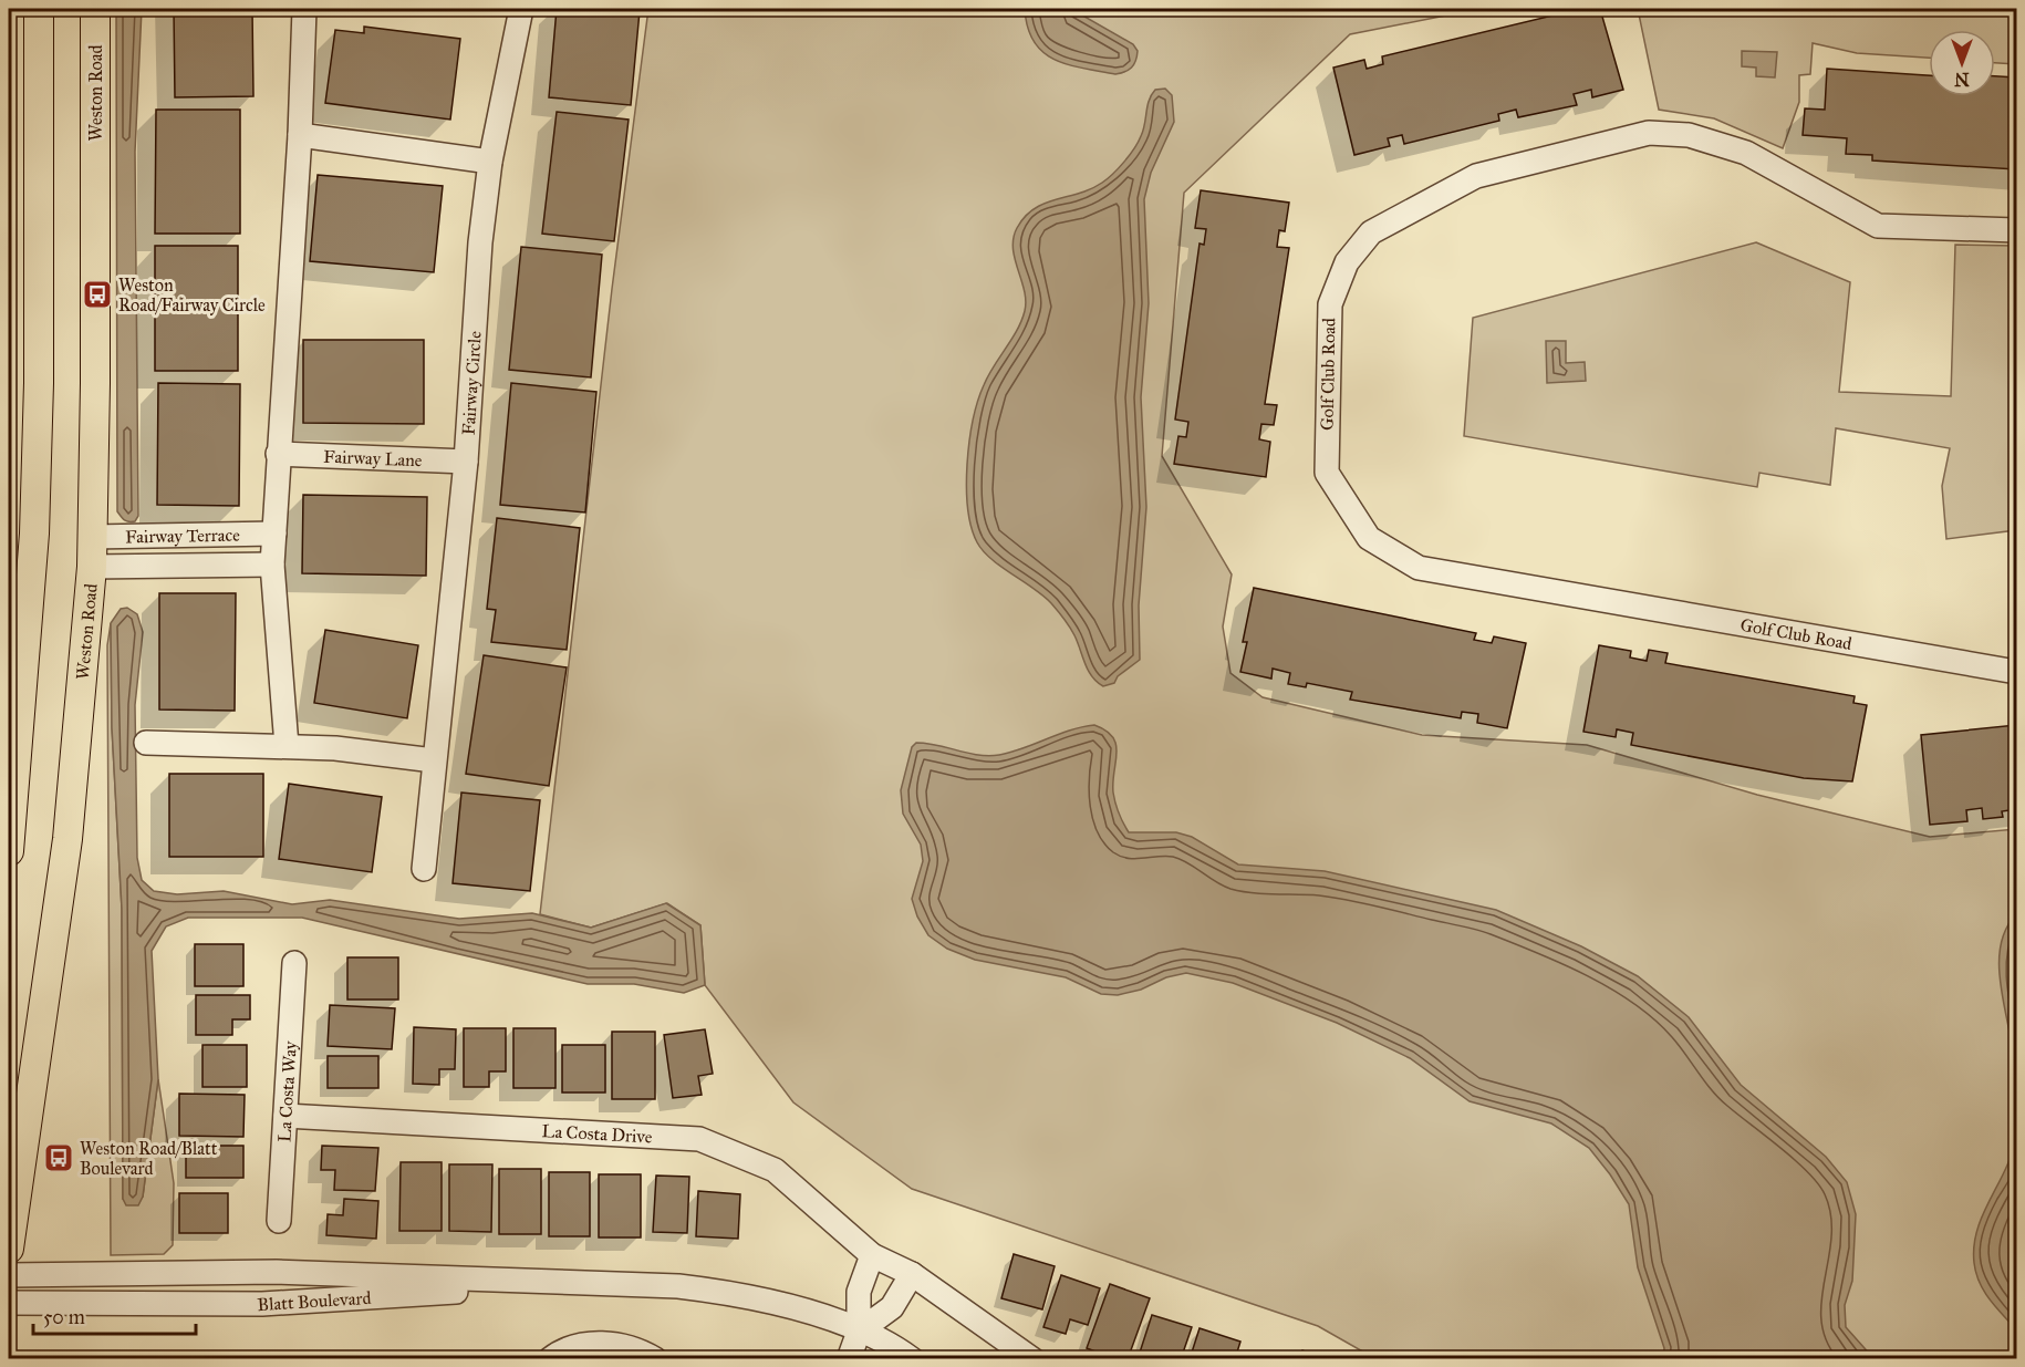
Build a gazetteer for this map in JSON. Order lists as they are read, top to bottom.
{
  "streets": {
    "main road": ["Weston Road"],
    "street": [
      "Golf Club Road",
      "Fairway Circle",
      "Fairway Lane",
      "Fairway Terrace",
      "La Costa Way",
      "La Costa Drive",
      "Blatt Boulevard"
    ]
  },
  "crossings": [
    ["Weston Road", "Fairway Terrace"],
    ["Fairway Circle", "Fairway Lane"],
    ["La Costa Way", "La Costa Drive"]
  ],
  "places": {
    "bus stop": ["Weston Road/Fairway Circle", "Weston Road/Blatt Boulevard"]
  },
  "scale_bar": "50 m",
  "north": "bottom"
}
